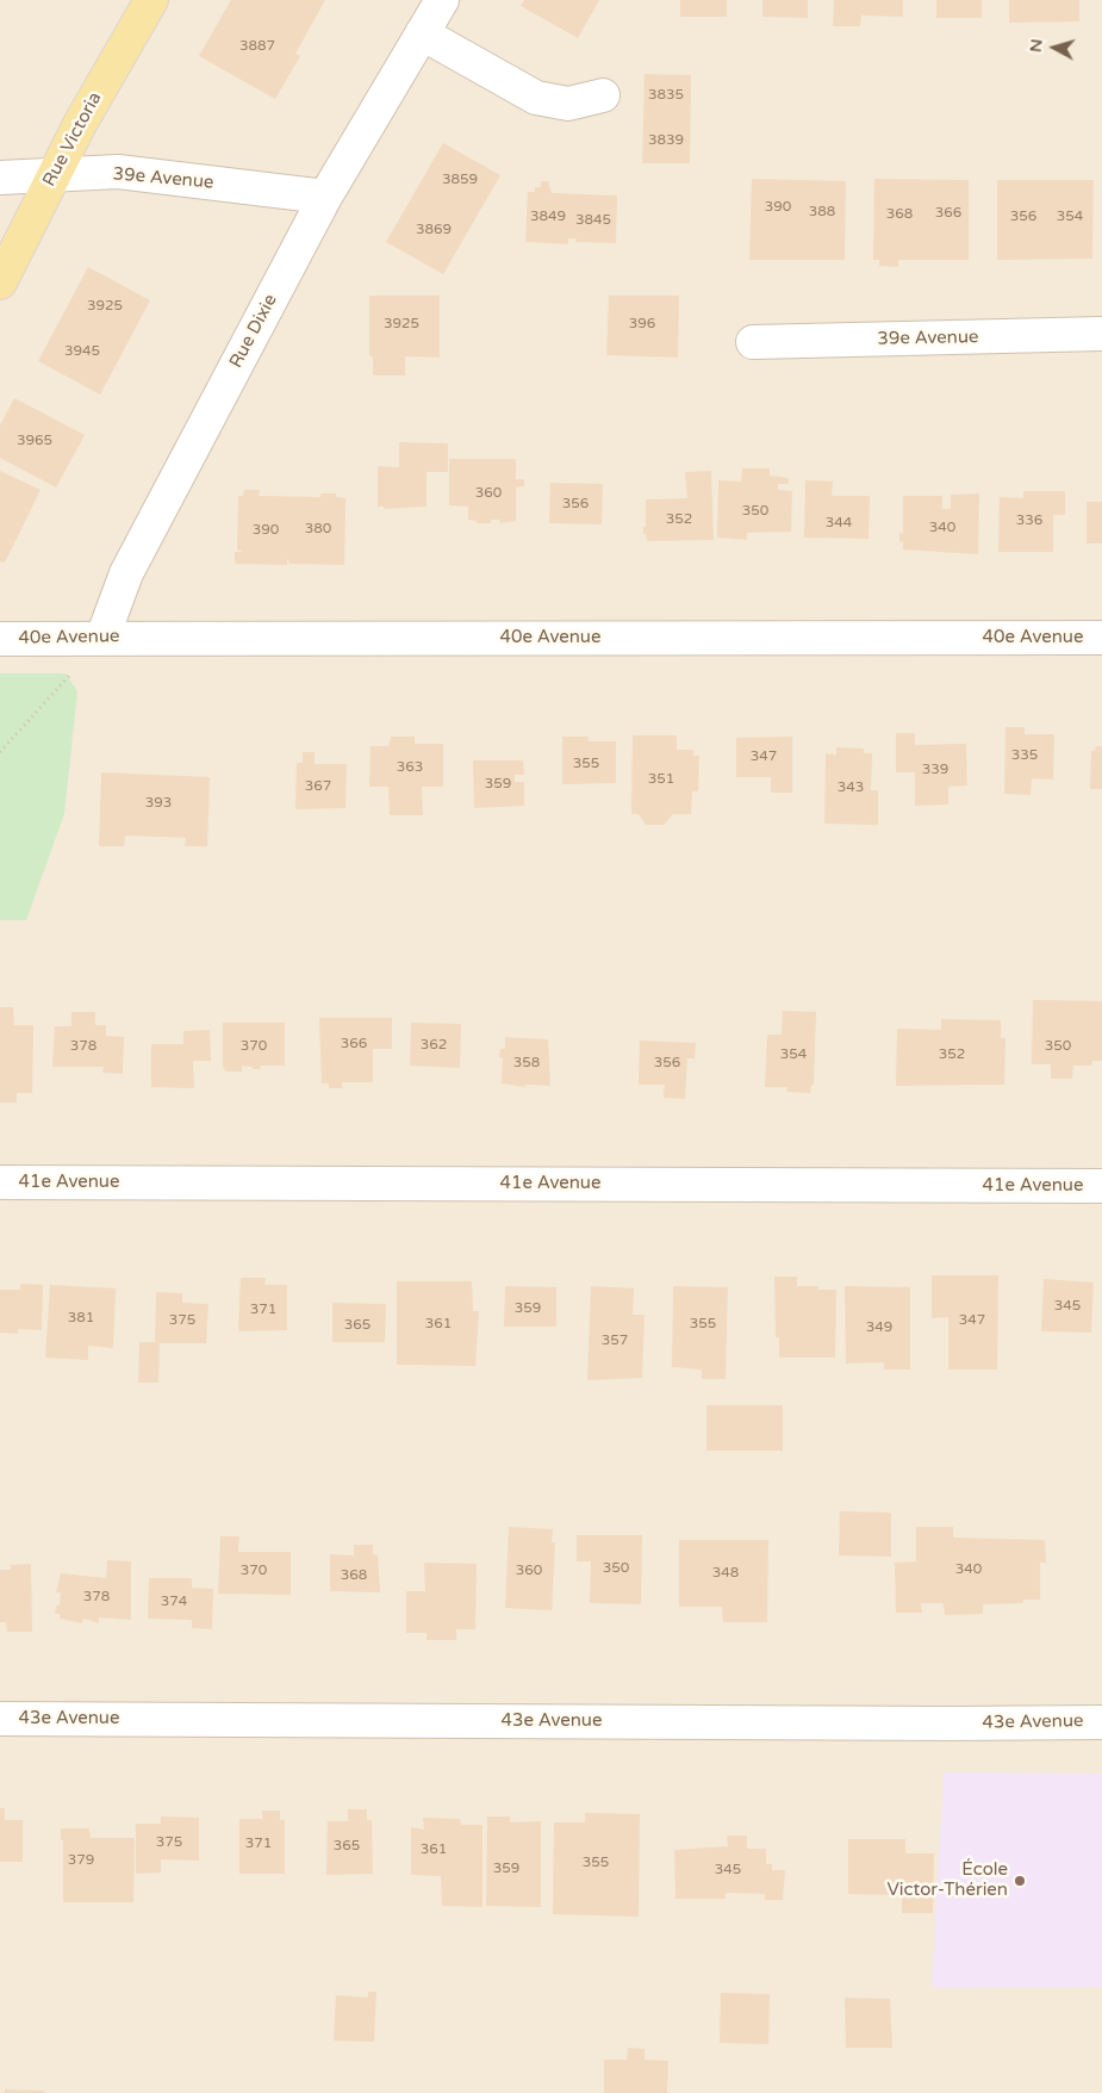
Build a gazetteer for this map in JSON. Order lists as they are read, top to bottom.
{
  "streets": {
    "main road": ["Rue Victoria"],
    "street": [
      "39e Avenue",
      "Rue Dixie",
      "40e Avenue",
      "41e Avenue",
      "43e Avenue"
    ]
  },
  "crossings": [
    ["Rue Victoria", "39e Avenue"],
    ["39e Avenue", "Rue Dixie"],
    ["Rue Dixie", "40e Avenue"]
  ],
  "places": ["École Victor-Thérien"],
  "house_numbers": [
    "3887",
    "3835",
    "3839",
    "3859",
    "390",
    "388",
    "366",
    "368",
    "3849",
    "356",
    "354",
    "3845",
    "3869",
    "3925",
    "3925",
    "396",
    "3945",
    "3965",
    "360",
    "356",
    "350",
    "352",
    "336",
    "344",
    "340",
    "380",
    "390",
    "335",
    "347",
    "355",
    "363",
    "339",
    "351",
    "359",
    "367",
    "343",
    "393",
    "366",
    "362",
    "378",
    "370",
    "350",
    "354",
    "352",
    "358",
    "356",
    "345",
    "359",
    "371",
    "381",
    "375",
    "347",
    "361",
    "355",
    "365",
    "349",
    "357",
    "350",
    "340",
    "370",
    "360",
    "348",
    "368",
    "378",
    "374",
    "375",
    "371",
    "365",
    "361",
    "379",
    "355",
    "359",
    "345"
  ],
  "north": "left"
}
